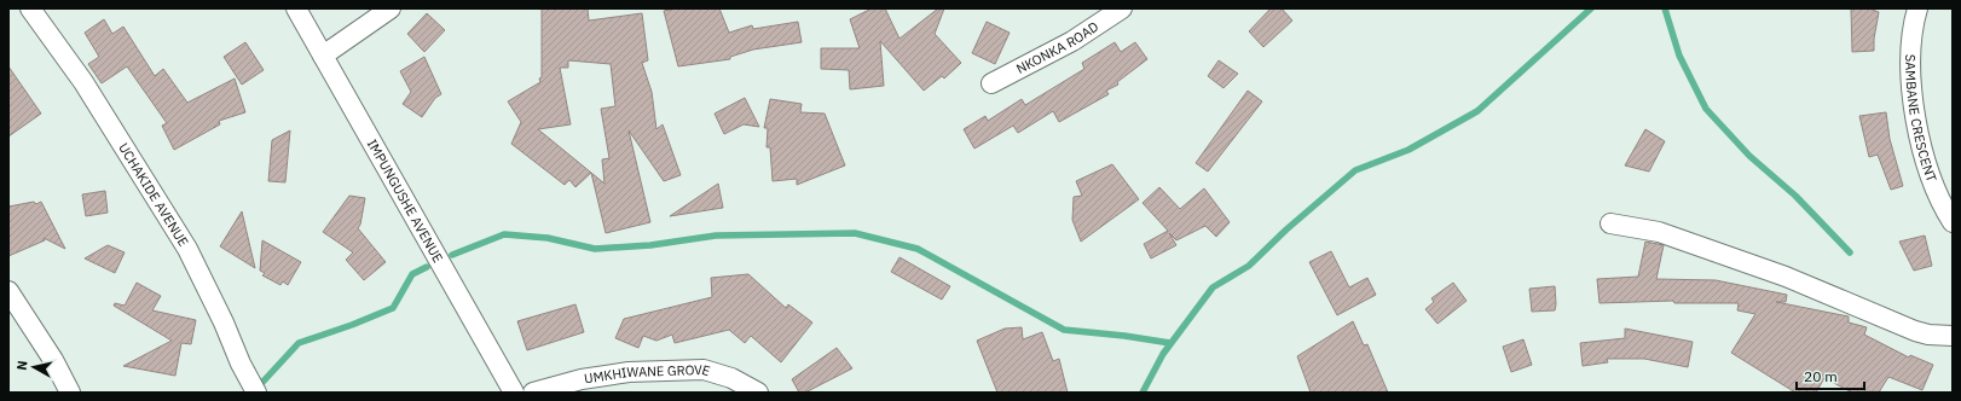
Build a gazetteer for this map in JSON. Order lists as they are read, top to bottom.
{
  "streets": {
    "street": [
      "NKONKA ROAD",
      "SAMBANE CRESCENT",
      "UCHAKIDE AVENUE",
      "IMPUNGUSHE AVENUE",
      "UMKHIWANE GROVE"
    ]
  },
  "scale_bar": "20 m",
  "north": "left"
}
